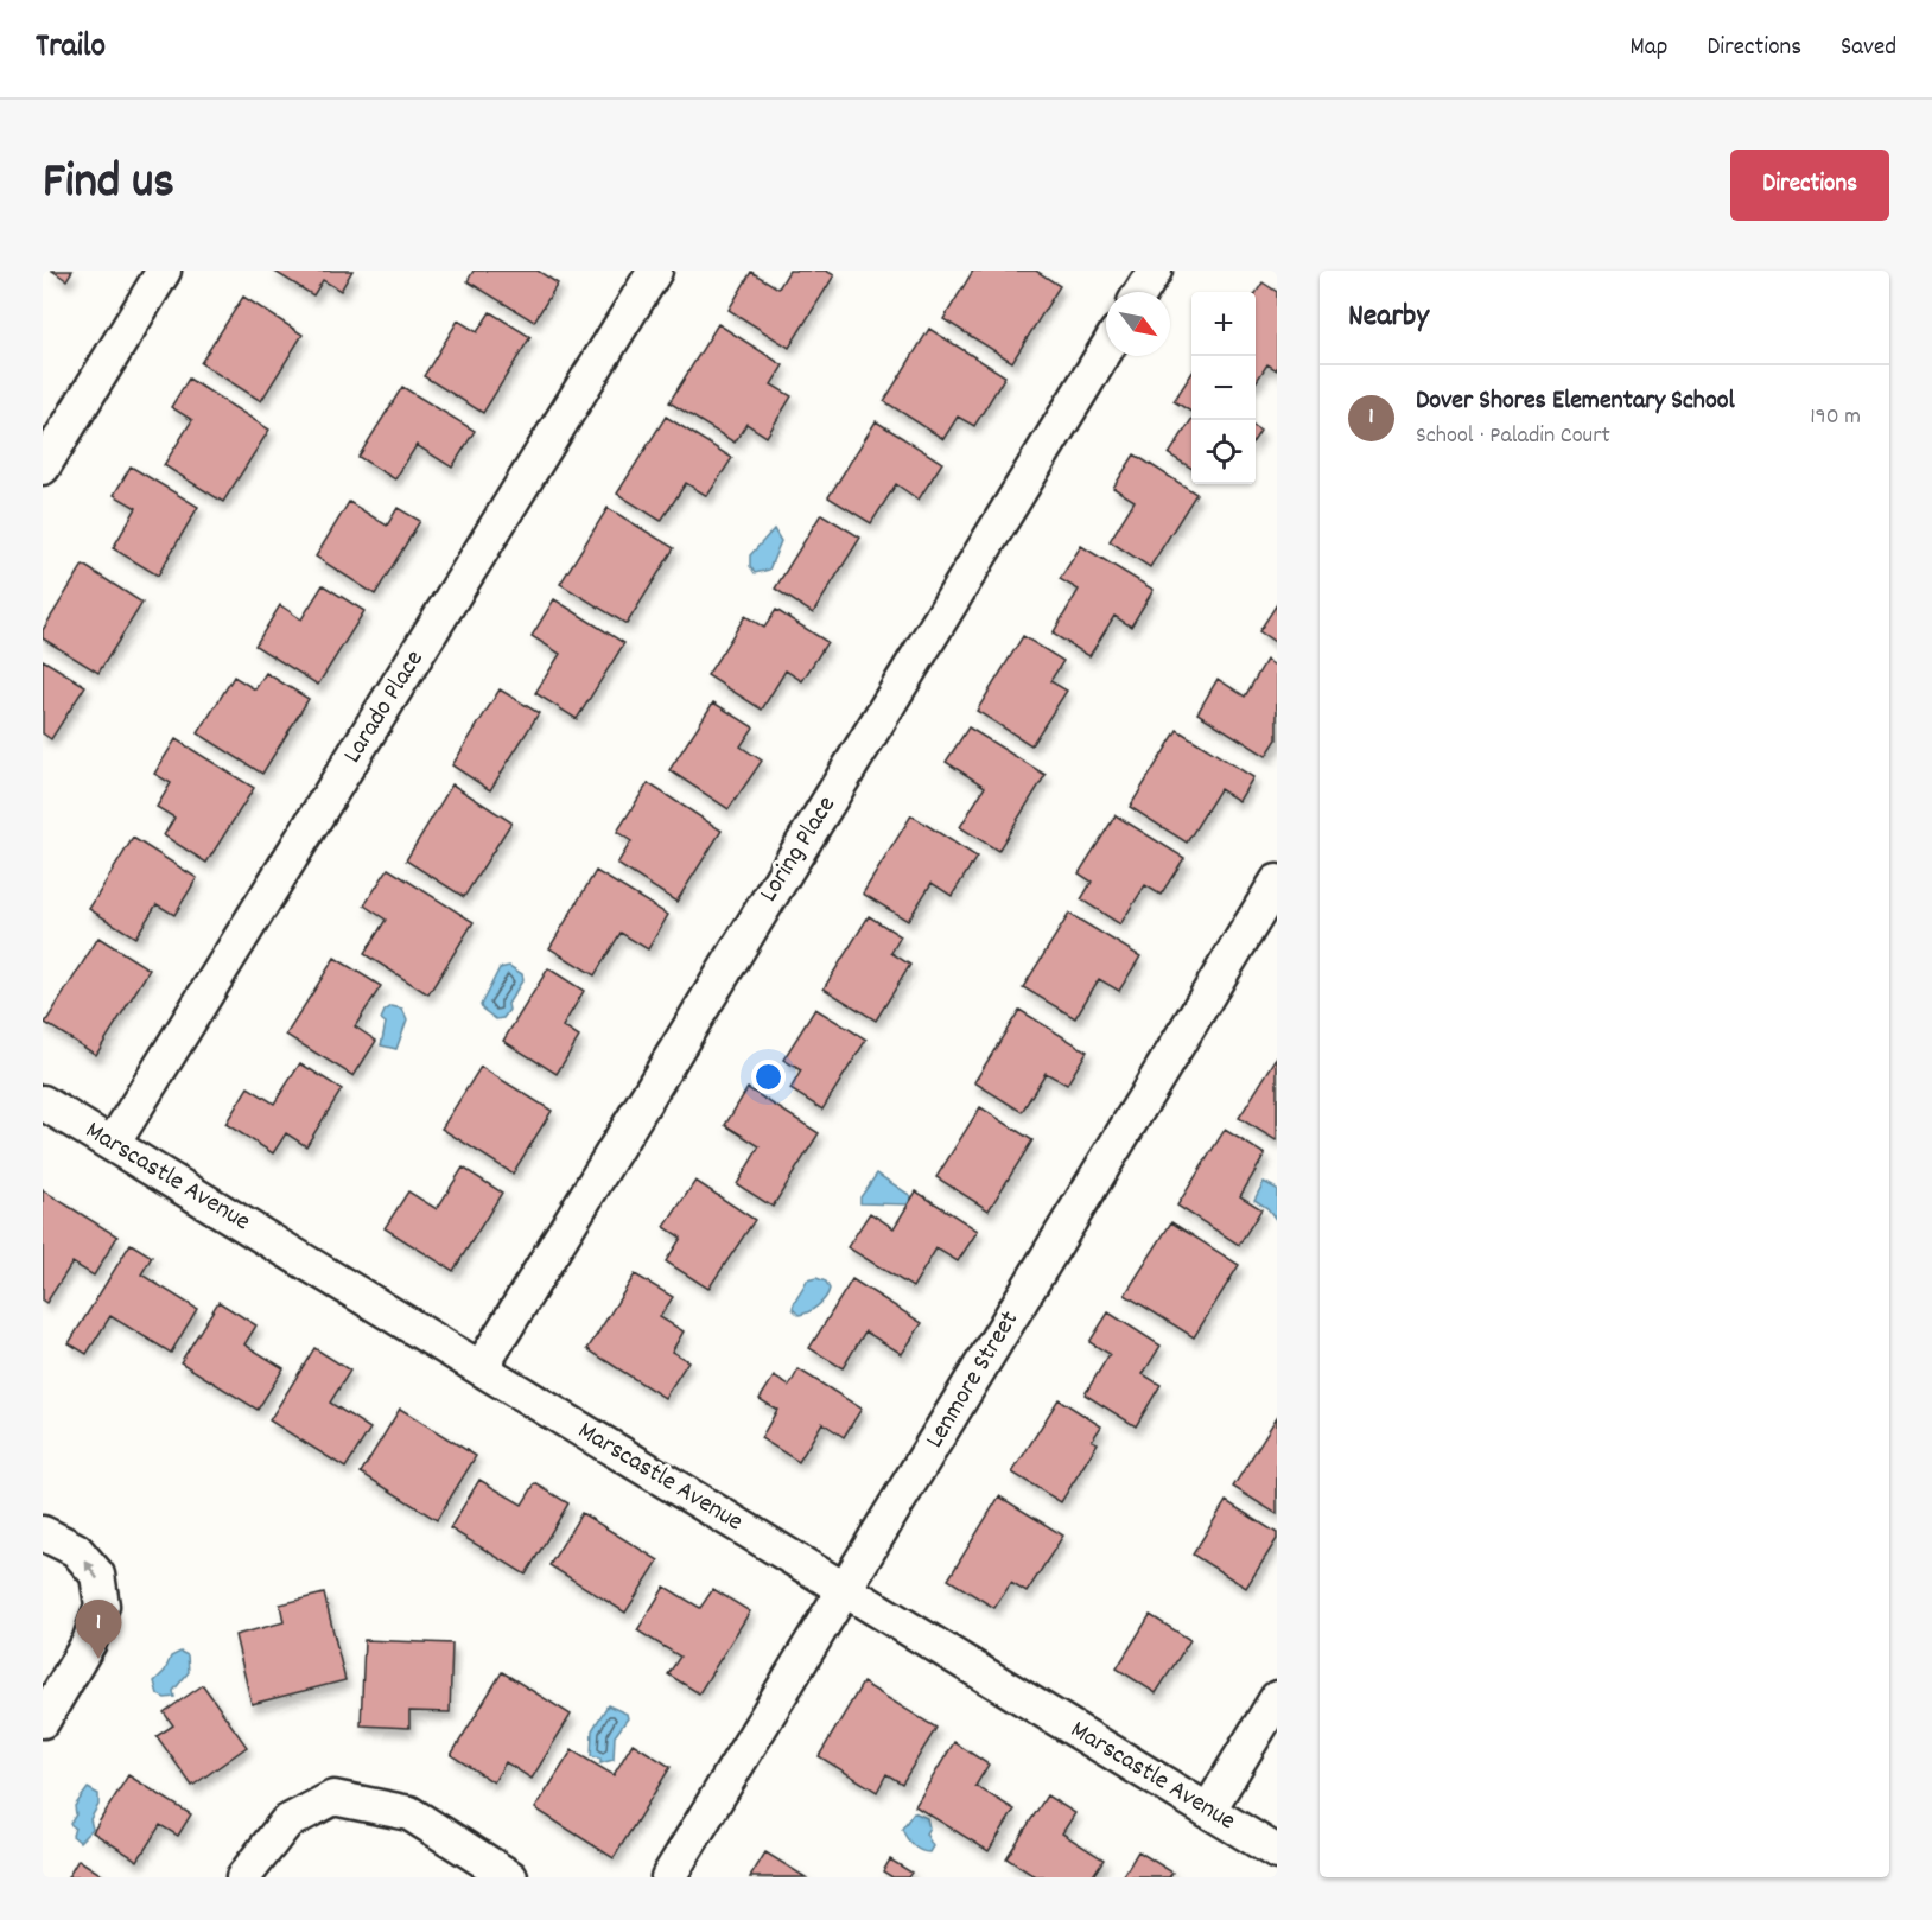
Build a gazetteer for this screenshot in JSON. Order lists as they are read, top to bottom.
{
  "streets": {
    "street": [
      "Larado Place",
      "Loring Place",
      "Marscastle Avenue",
      "Lenmore Street"
    ]
  },
  "crossings": [
    ["Larado Place", "Marscastle Avenue"],
    ["Loring Place", "Marscastle Avenue"],
    ["Marscastle Avenue", "Lenmore Street"]
  ],
  "north": "bottom right",
  "page": {
    "header": "Trailo",
    "nav": ["Map", "Directions", "Saved"],
    "title": "Find us",
    "buttons": "Directions",
    "heading": "Nearby",
    "map_buttons": ["+", "−"],
    "list": [
      {
        "mark": "1",
        "name": "Dover Shores Elementary School",
        "note": "School · Paladin Court",
        "value": "190 m"
      }
    ],
    "pins": "1"
  }
}
